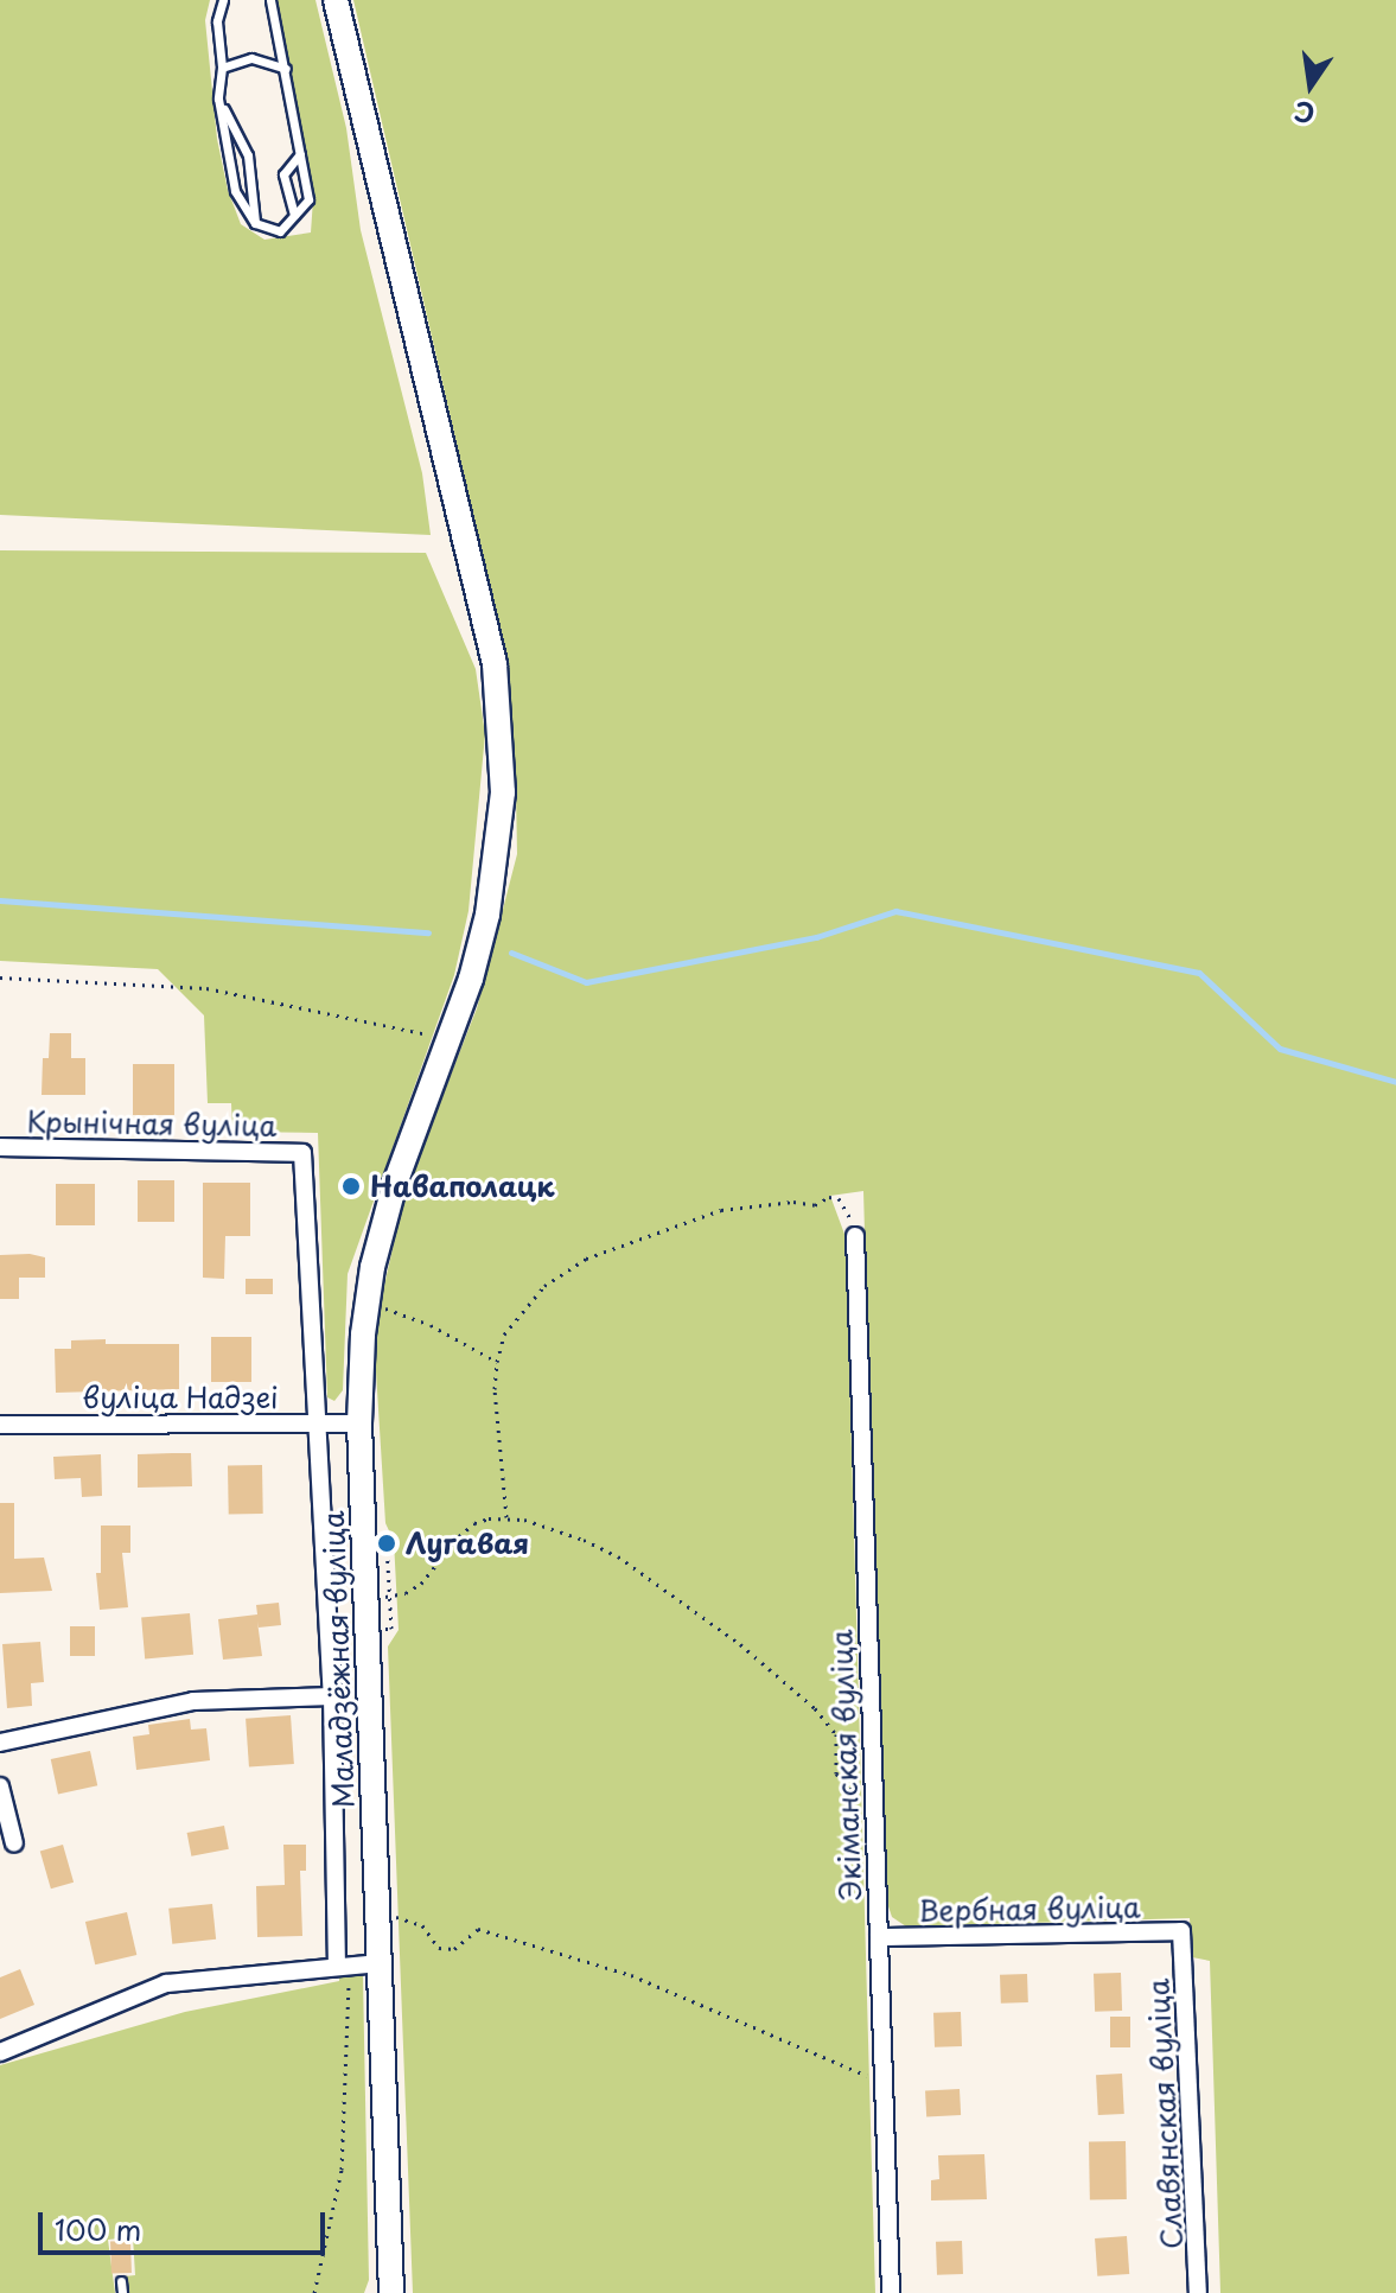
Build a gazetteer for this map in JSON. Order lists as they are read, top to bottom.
{
  "streets": {
    "main road": ["Маладзёжная вуліца"],
    "street": [
      "Крынічная вуліца",
      "вуліца Надзеі",
      "Экіманская вуліца",
      "Вербная вуліца",
      "Славянская вуліца"
    ]
  },
  "crossings": [
    ["Крынічная вуліца", "вуліца Надзеі"],
    ["вуліца Надзеі", "Маладзёжная вуліца"],
    ["Экіманская вуліца", "Вербная вуліца"],
    ["Вербная вуліца", "Славянская вуліца"]
  ],
  "places": ["Наваполацк", "Лугавая"],
  "scale_bar": "100 m",
  "north": "bottom"
}
